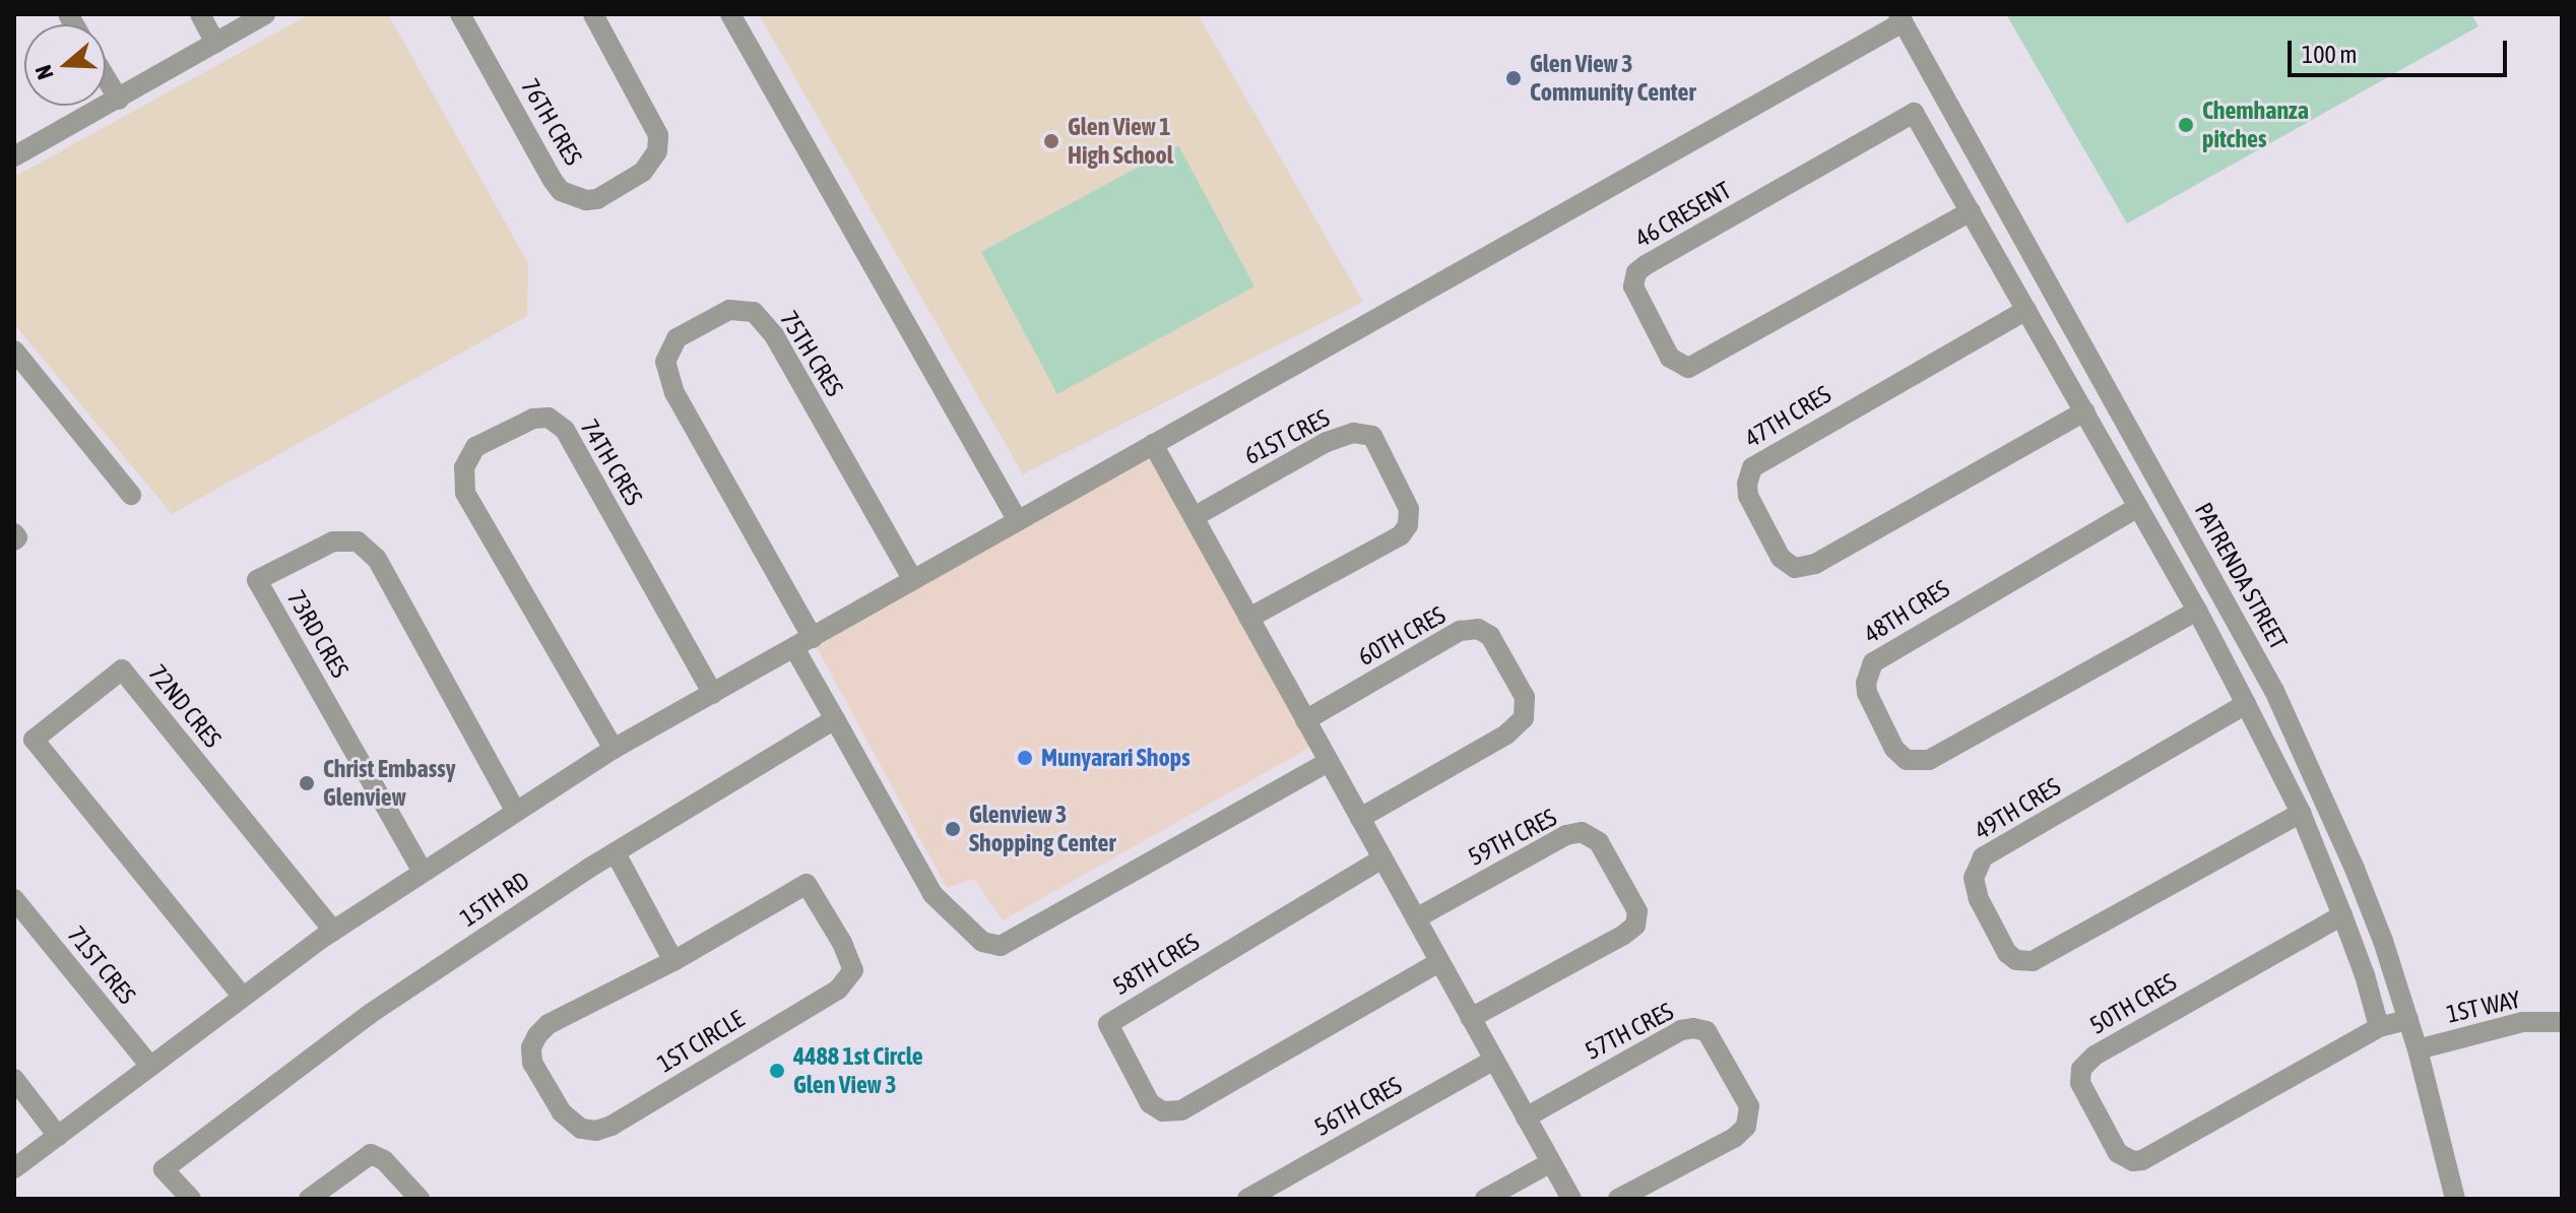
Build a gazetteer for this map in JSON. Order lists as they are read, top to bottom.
{
  "streets": {
    "street": [
      "76TH CRES",
      "46 CRESENT",
      "75TH CRES",
      "47TH CRES",
      "61ST CRES",
      "74TH CRES",
      "PATRENDA STREET",
      "48TH CRES",
      "73RD CRES",
      "60TH CRES",
      "72ND CRES",
      "49TH CRES",
      "59TH CRES",
      "15TH RD",
      "58TH CRES",
      "71ST CRES",
      "50TH CRES",
      "1ST WAY",
      "57TH CRES",
      "1ST CIRCLE",
      "56TH CRES"
    ]
  },
  "crossings": [
    ["PATRENDA STREET", "1ST WAY"]
  ],
  "places": [
    "Glen View 3 Community Center",
    "Chemhanza pitches",
    "Glen View 1 High School",
    "Munyarari Shops",
    "Christ Embassy Glenview",
    "Glenview 3 Shopping Center",
    "4488 1st Circle Glen View 3"
  ],
  "scale_bar": "100 m",
  "north": "left"
}
